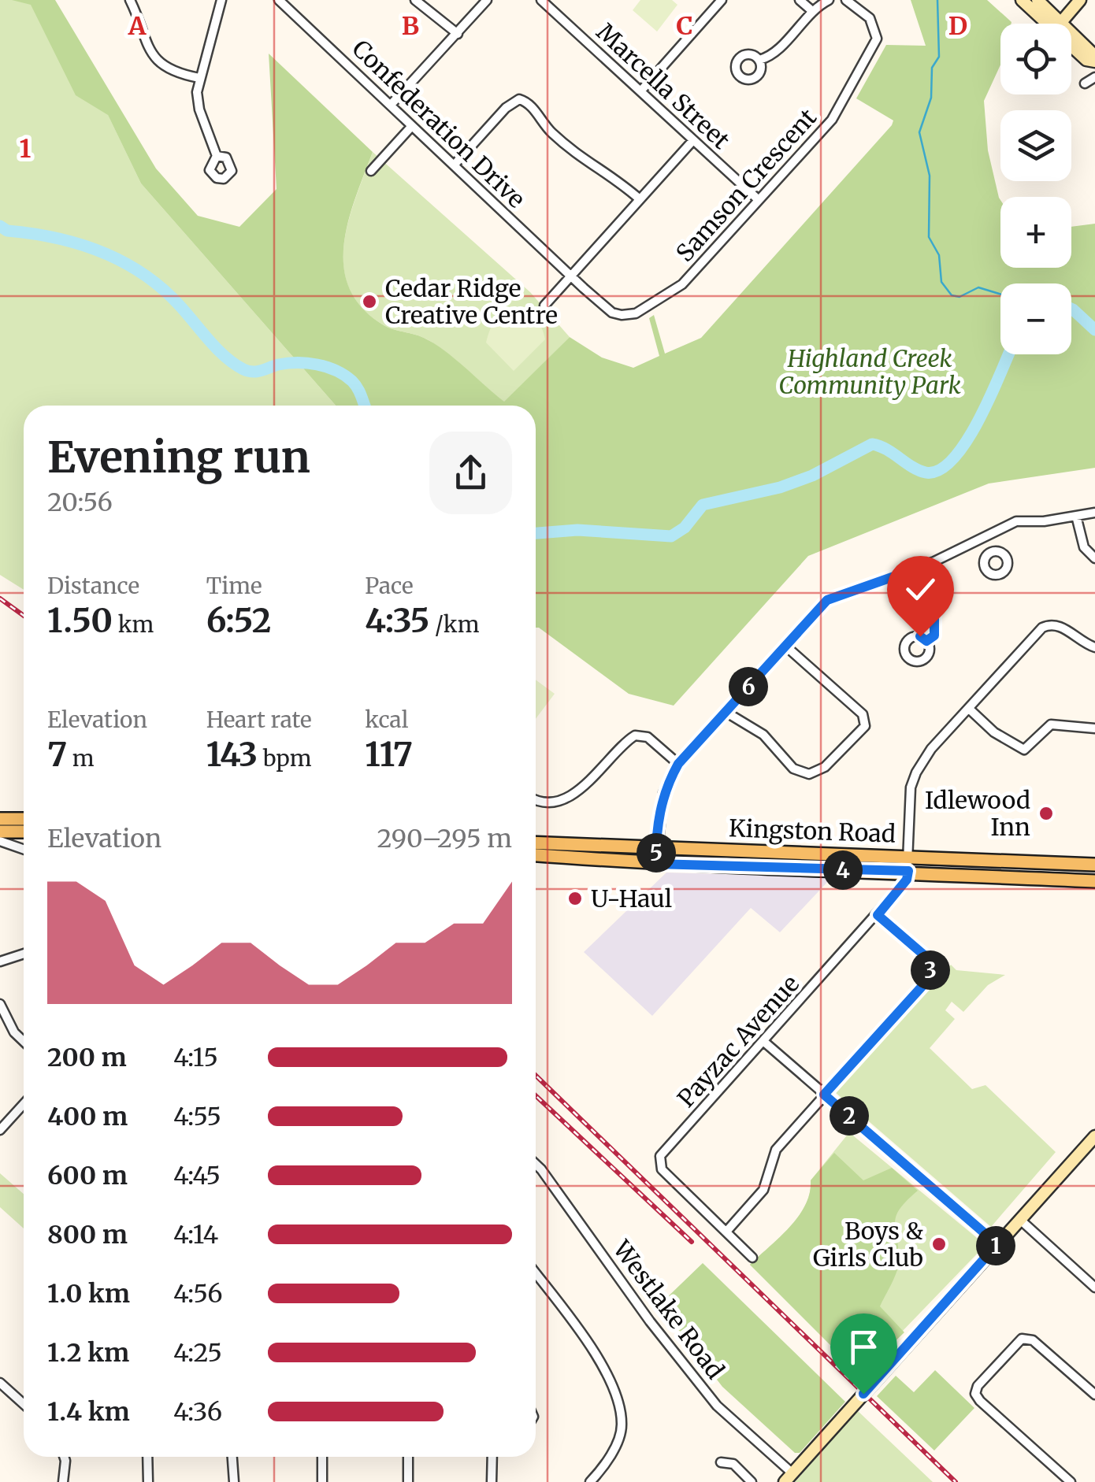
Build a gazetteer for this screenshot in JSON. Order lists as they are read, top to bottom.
{
  "streets": {
    "main road": ["Kingston Road"],
    "street": [
      "Marcella Street",
      "Confederation Drive",
      "Samson Crescent",
      "Payzac Avenue",
      "Westlake Road"
    ]
  },
  "crossings": [
    ["Marcella Street", "Samson Crescent"],
    ["Confederation Drive", "Samson Crescent"],
    ["Kingston Road", "Payzac Avenue"]
  ],
  "parks": ["Highland Creek Community Park"],
  "places": [
    "Cedar Ridge Creative Centre",
    "Idlewood Inn",
    "U-Haul",
    "Boys & Girls Club"
  ],
  "page": {
    "map_buttons": ["+", "−"],
    "heading": ["Evening run", "20:56"],
    "stats": [
      ["Distance", "1.50 km"],
      ["Time", "6:52"],
      ["Pace", "4:35 /km"],
      ["Elevation", "7 m"],
      ["Heart rate", "143 bpm"],
      ["kcal", "117"]
    ],
    "pins": [
      "6",
      "5",
      "4",
      "3",
      "2",
      "1"
    ],
    "chart": ["Elevation", "290–295 m"],
    "list": [
      {
        "name": "200 m",
        "note": "4:15"
      },
      {
        "name": "400 m",
        "note": "4:55"
      },
      {
        "name": "600 m",
        "note": "4:45"
      },
      {
        "name": "800 m",
        "note": "4:14"
      },
      {
        "name": "1.0 km",
        "note": "4:56"
      },
      {
        "name": "1.2 km",
        "note": "4:25"
      },
      {
        "name": "1.4 km",
        "note": "4:36"
      }
    ]
  },
  "grid": {
    "columns": [
      "A",
      "B",
      "C",
      "D"
    ],
    "rows": ["1"]
  }
}
